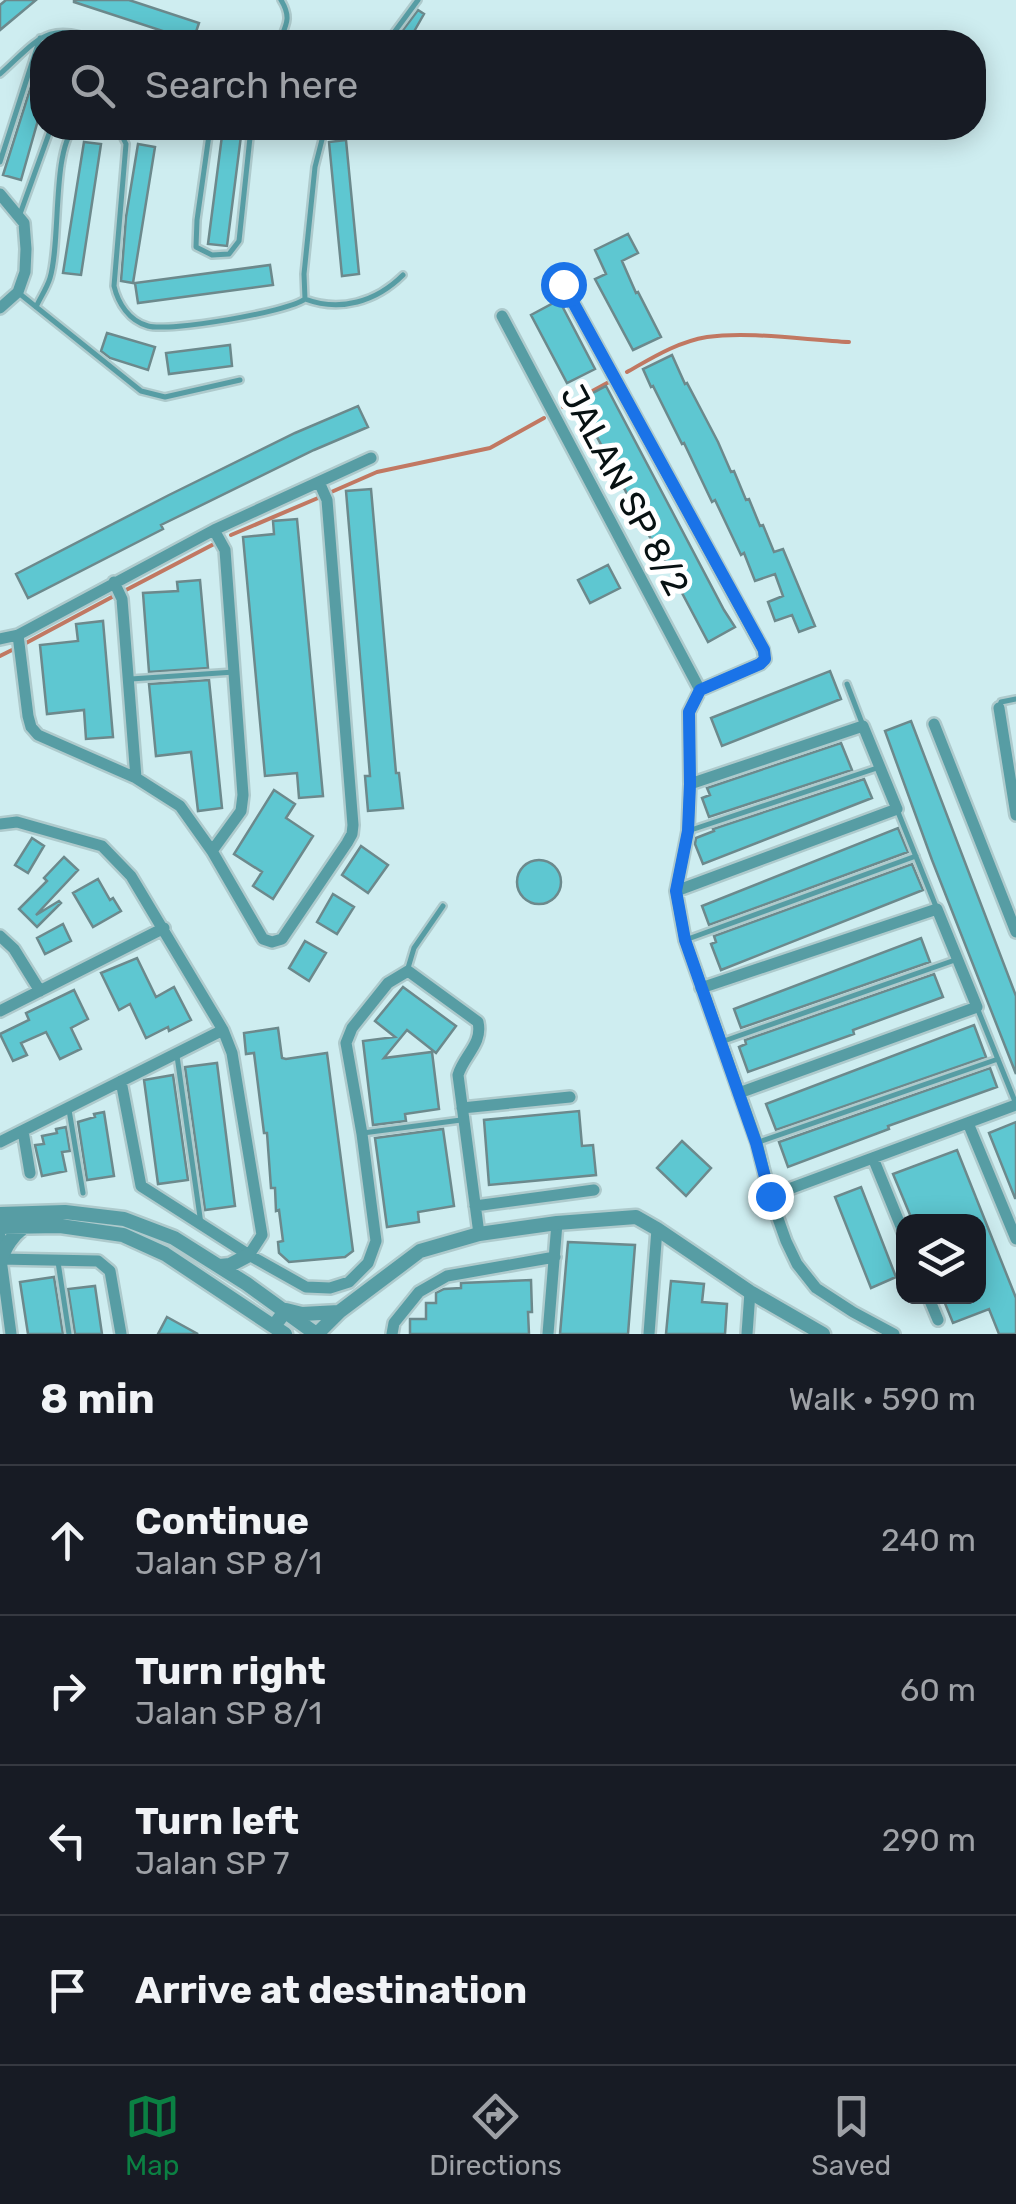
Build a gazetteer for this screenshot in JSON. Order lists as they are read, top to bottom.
{
  "streets": {
    "street": ["JALAN SP 8/2"]
  },
  "page": {
    "search": "Search here",
    "heading": ["8 min", "Walk · 590 m"],
    "list": [
      ["Continue", "Jalan SP 8/1", "240 m"],
      ["Turn right", "Jalan SP 8/1", "60 m"],
      ["Turn left", "Jalan SP 7", "290 m"],
      "Arrive at destination"
    ],
    "nav": ["Map", "Directions", "Saved"]
  }
}
